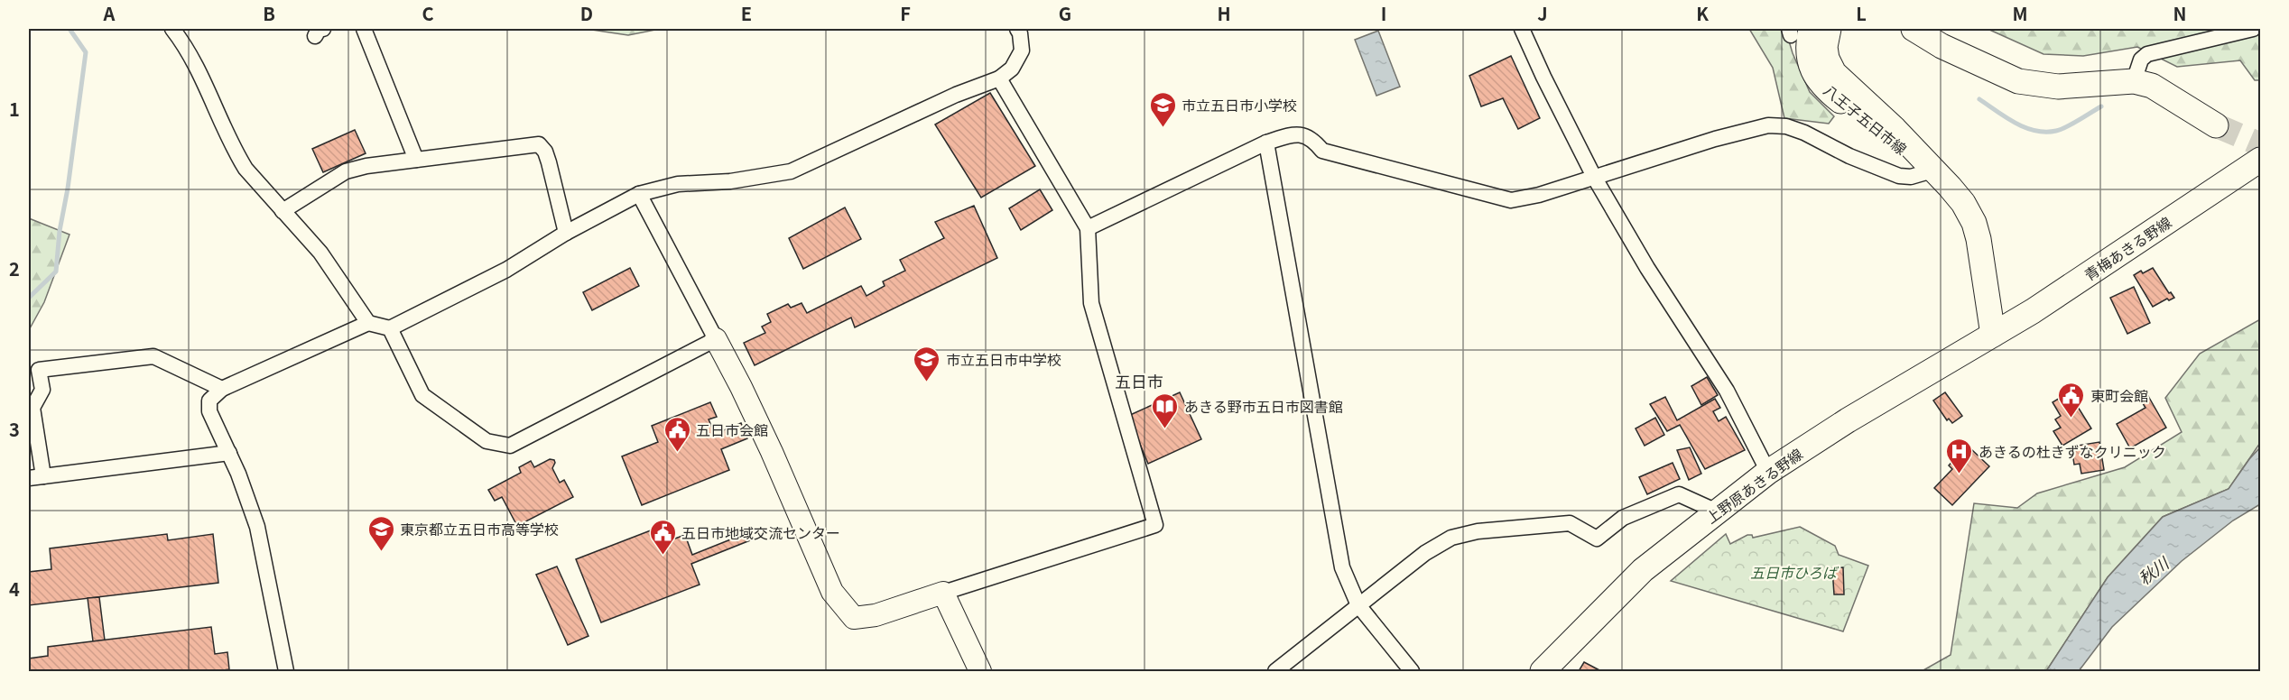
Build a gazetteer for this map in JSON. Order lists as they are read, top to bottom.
{
  "streets": {
    "main road": ["八王子五日市線", "青梅あきる野線", "上野原あきる野線"]
  },
  "crossings": [
    ["八王子五日市線", "青梅あきる野線"],
    ["八王子五日市線", "上野原あきる野線"],
    ["青梅あきる野線", "上野原あきる野線"]
  ],
  "districts": ["五日市"],
  "water": ["秋川"],
  "parks": ["五日市ひろば"],
  "places": {
    "school or university": ["市立五日市小学校", "市立五日市中学校", "東京都立五日市高等学校"],
    "public building": ["東町会館", "五日市会館", "五日市地域交流センター"],
    "library": ["あきる野市五日市図書館"],
    "hospital": ["あきるの杜きずなクリニック"]
  },
  "grid": {
    "columns": [
      "A",
      "B",
      "C",
      "D",
      "E",
      "F",
      "G",
      "H",
      "I",
      "J",
      "K",
      "L",
      "M",
      "N"
    ],
    "rows": [
      "1",
      "2",
      "3",
      "4"
    ]
  }
}
